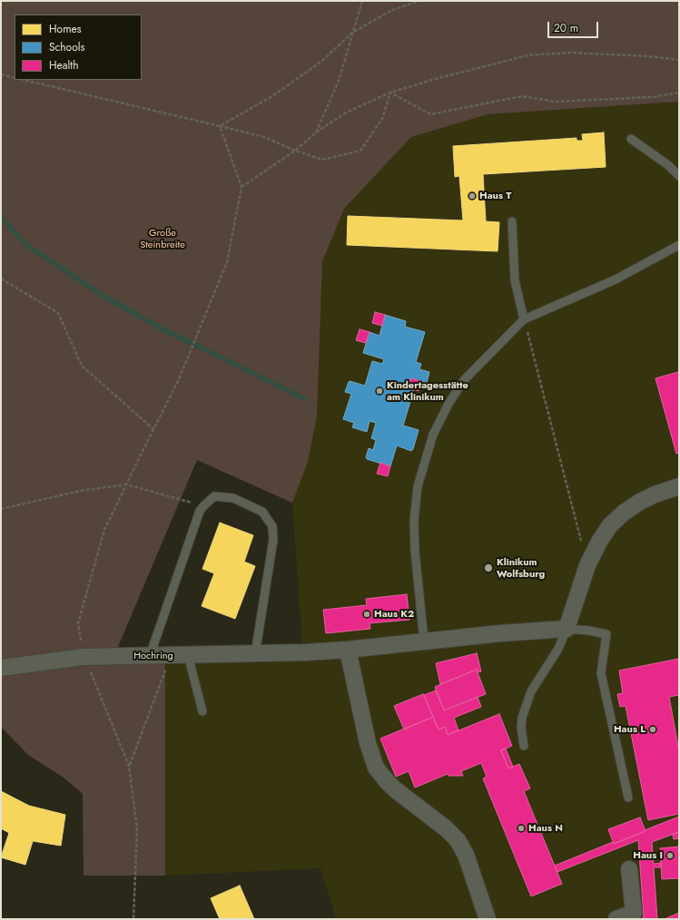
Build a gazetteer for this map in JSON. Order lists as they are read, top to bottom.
{
  "streets": {
    "street": ["Hochring"]
  },
  "parks": ["Große Steinbreite"],
  "places": [
    "Haus T",
    "Kindertagesstätte am Klinikum",
    "Klinikum Wolfsburg",
    "Haus K2",
    "Haus L",
    "Haus N",
    "Haus I"
  ],
  "legend": ["Homes", "Schools", "Health"],
  "scale_bar": "20 m"
}
